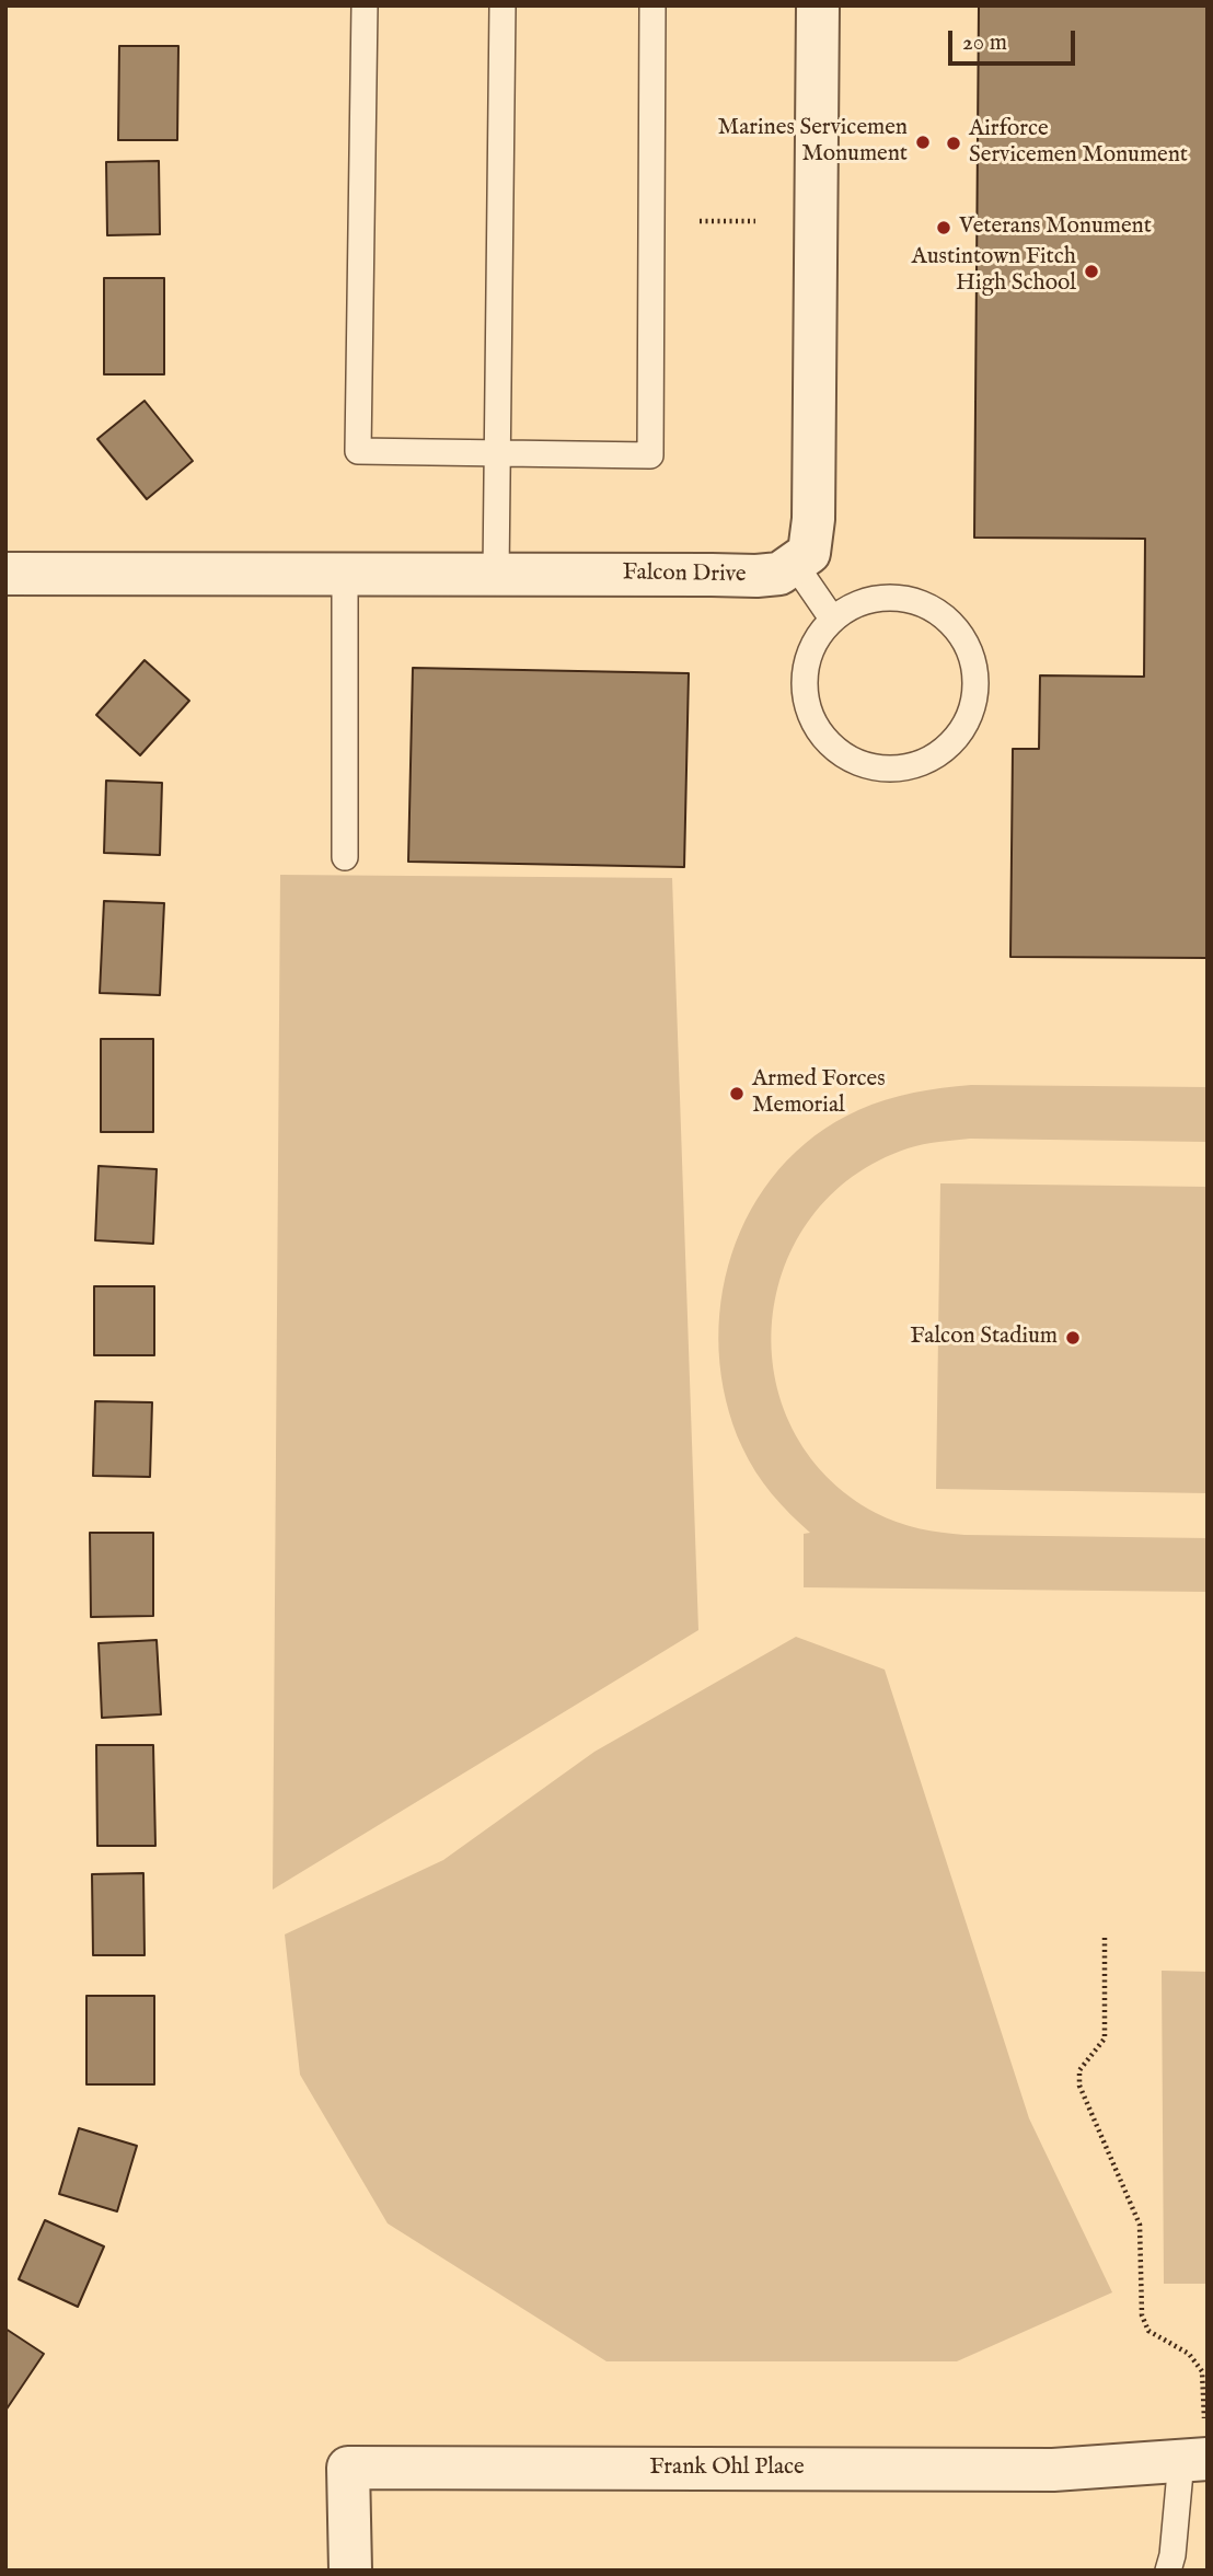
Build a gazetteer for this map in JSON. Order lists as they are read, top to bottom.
{
  "streets": {
    "street": ["Falcon Drive", "Frank Ohl Place"]
  },
  "places": [
    "Marines Servicemen Monument",
    "Airforce Servicemen Monument",
    "Veterans Monument",
    "Austintown Fitch High School",
    "Armed Forces Memorial",
    "Falcon Stadium"
  ],
  "scale_bar": "20 m"
}
